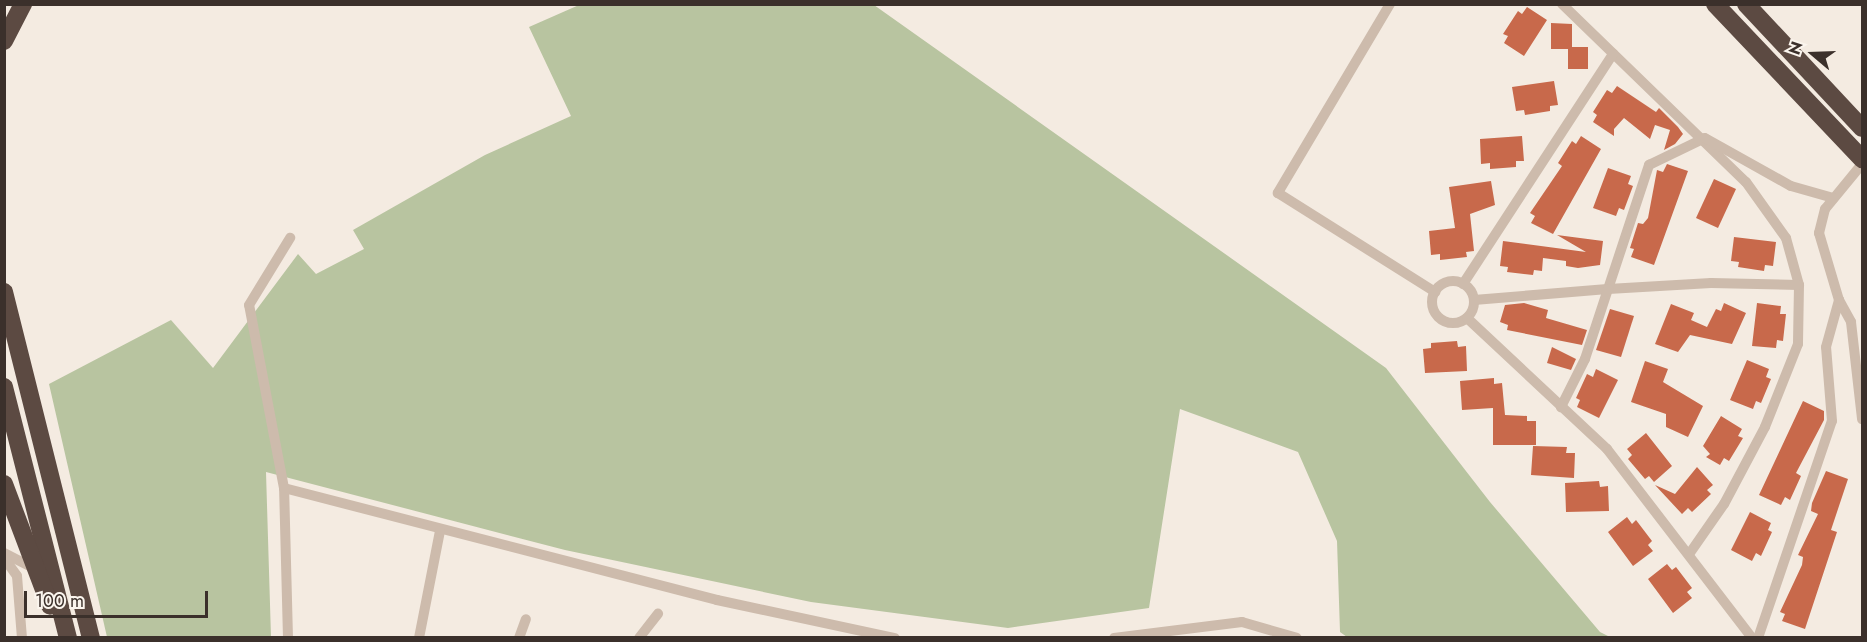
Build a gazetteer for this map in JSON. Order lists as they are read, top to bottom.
{
  "scale_bar": "100 m",
  "north": "left"
}
